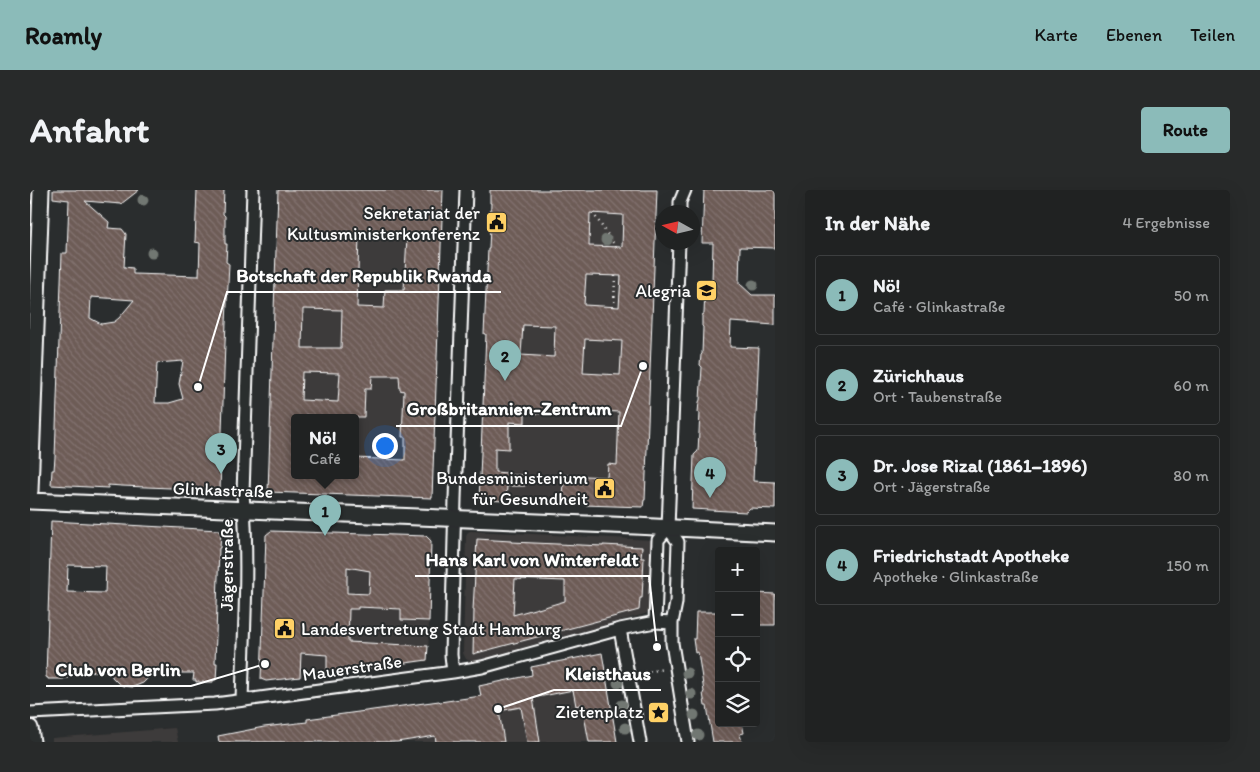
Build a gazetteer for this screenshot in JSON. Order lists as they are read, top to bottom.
{
  "streets": {
    "street": ["Glinkastraße", "Jägerstraße", "Mauerstraße"]
  },
  "crossings": [
    ["Glinkastraße", "Jägerstraße"],
    ["Jägerstraße", "Mauerstraße"]
  ],
  "places": {
    "public building": ["Sekretariat der Kultusministerkonferenz", "Bundesministerium für Gesundheit", "Landesvertretung Stadt Hamburg"],
    "school or university": ["Alegria"],
    "other": [
      "Großbritannien-Zentrum",
      "Botschaft der Republik Rwanda",
      "Hans Karl von Winterfeldt",
      "Club von Berlin",
      "Kleisthaus"
    ],
    "place": ["Zietenplatz"]
  },
  "north": "left",
  "page": {
    "header": "Roamly",
    "nav": ["Karte", "Ebenen", "Teilen"],
    "buttons": "Route",
    "title": "Anfahrt",
    "heading": ["In der Nähe", "4 Ergebnisse"],
    "list": [
      {
        "mark": "1",
        "name": "Nö!",
        "note": "Café · Glinkastraße",
        "value": "50 m"
      },
      {
        "mark": "2",
        "name": "Zürichhaus",
        "note": "Ort · Taubenstraße",
        "value": "60 m"
      },
      {
        "mark": "3",
        "name": "Dr. Jose Rizal (1861–1896)",
        "note": "Ort · Jägerstraße",
        "value": "80 m"
      },
      {
        "mark": "4",
        "name": "Friedrichstadt Apotheke",
        "note": "Apotheke · Glinkastraße",
        "value": "150 m"
      }
    ],
    "pins": [
      "2",
      "3",
      "4",
      "1"
    ],
    "popup": ["Nö!", "Café"],
    "map_buttons": ["+", "−"]
  }
}
